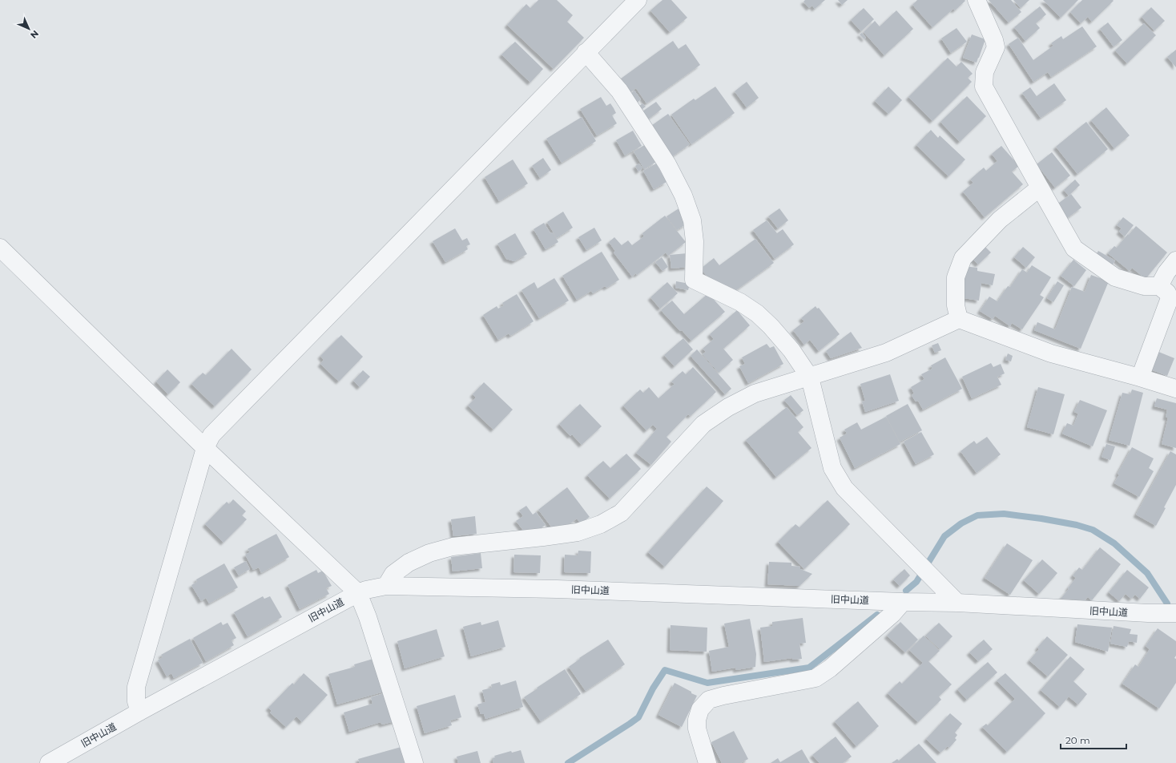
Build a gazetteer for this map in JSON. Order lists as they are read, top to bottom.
{
  "streets": {
    "street": ["旧中山道"]
  },
  "scale_bar": "20 m",
  "north": "bottom right"
}
